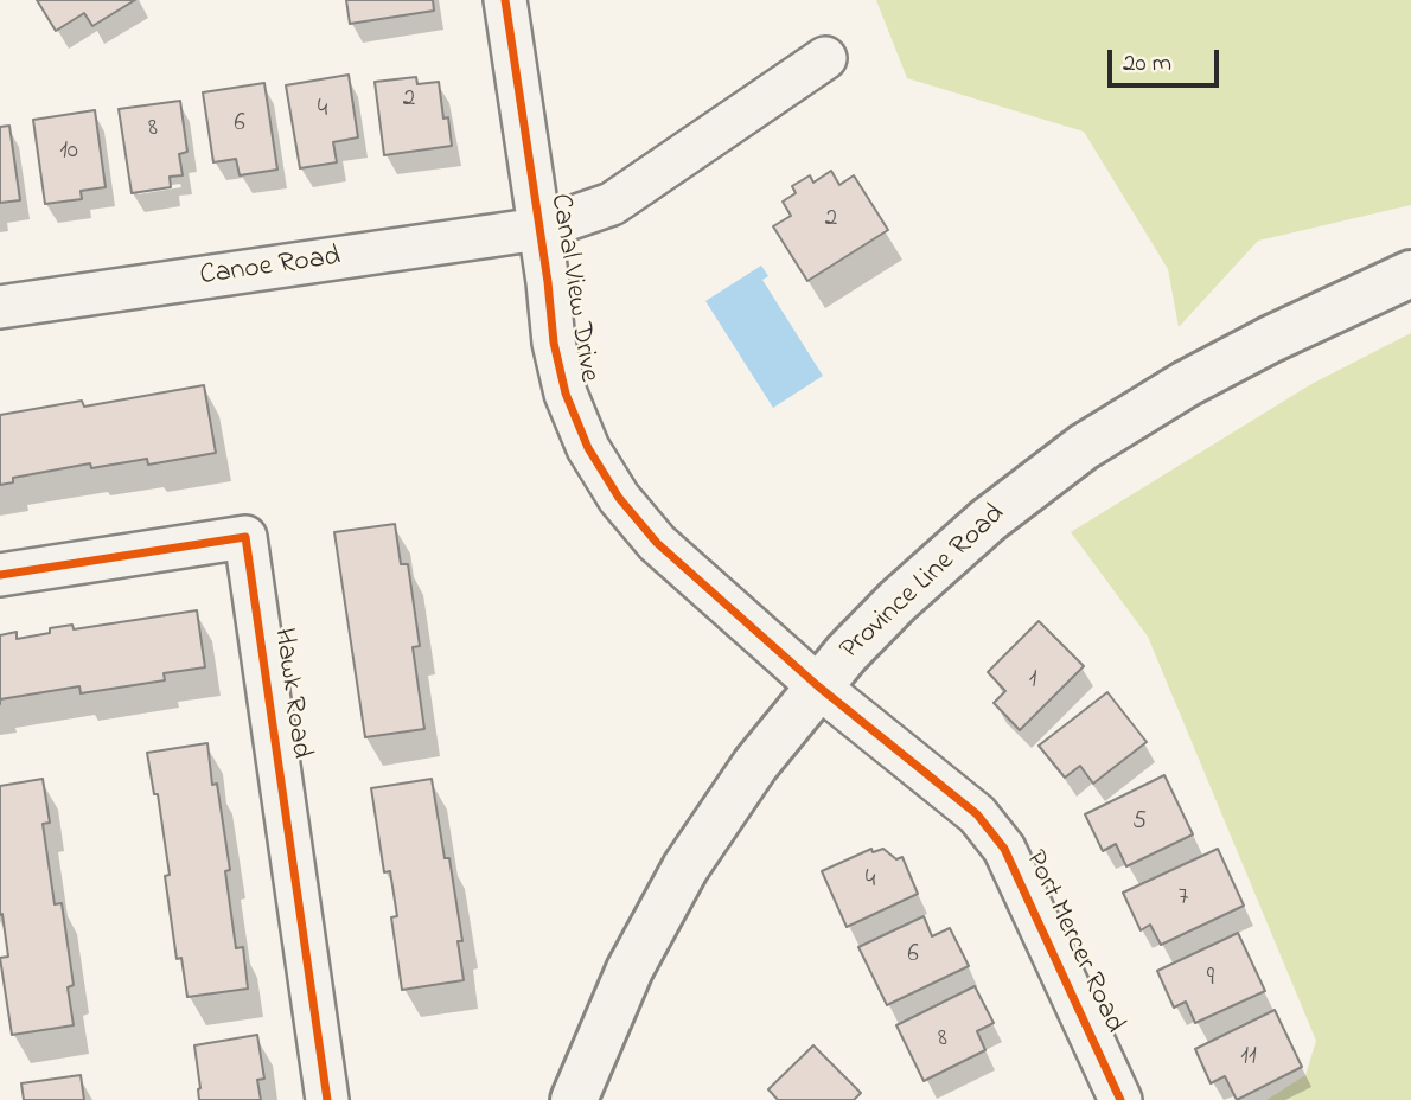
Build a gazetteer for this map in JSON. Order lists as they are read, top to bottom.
{
  "streets": {
    "main road": ["Province Line Road"],
    "street": [
      "Canoe Road",
      "Canal View Drive",
      "Hawk Road",
      "Port Mercer Road"
    ]
  },
  "crossings": [
    ["Canoe Road", "Canal View Drive"],
    ["Canal View Drive", "Province Line Road"],
    ["Canal View Drive", "Port Mercer Road"],
    ["Province Line Road", "Port Mercer Road"]
  ],
  "house_numbers": [
    "2",
    "4",
    "6",
    "8",
    "10",
    "2",
    "1",
    "5",
    "4",
    "7",
    "6",
    "9",
    "8",
    "11"
  ],
  "scale_bar": "20 m"
}
